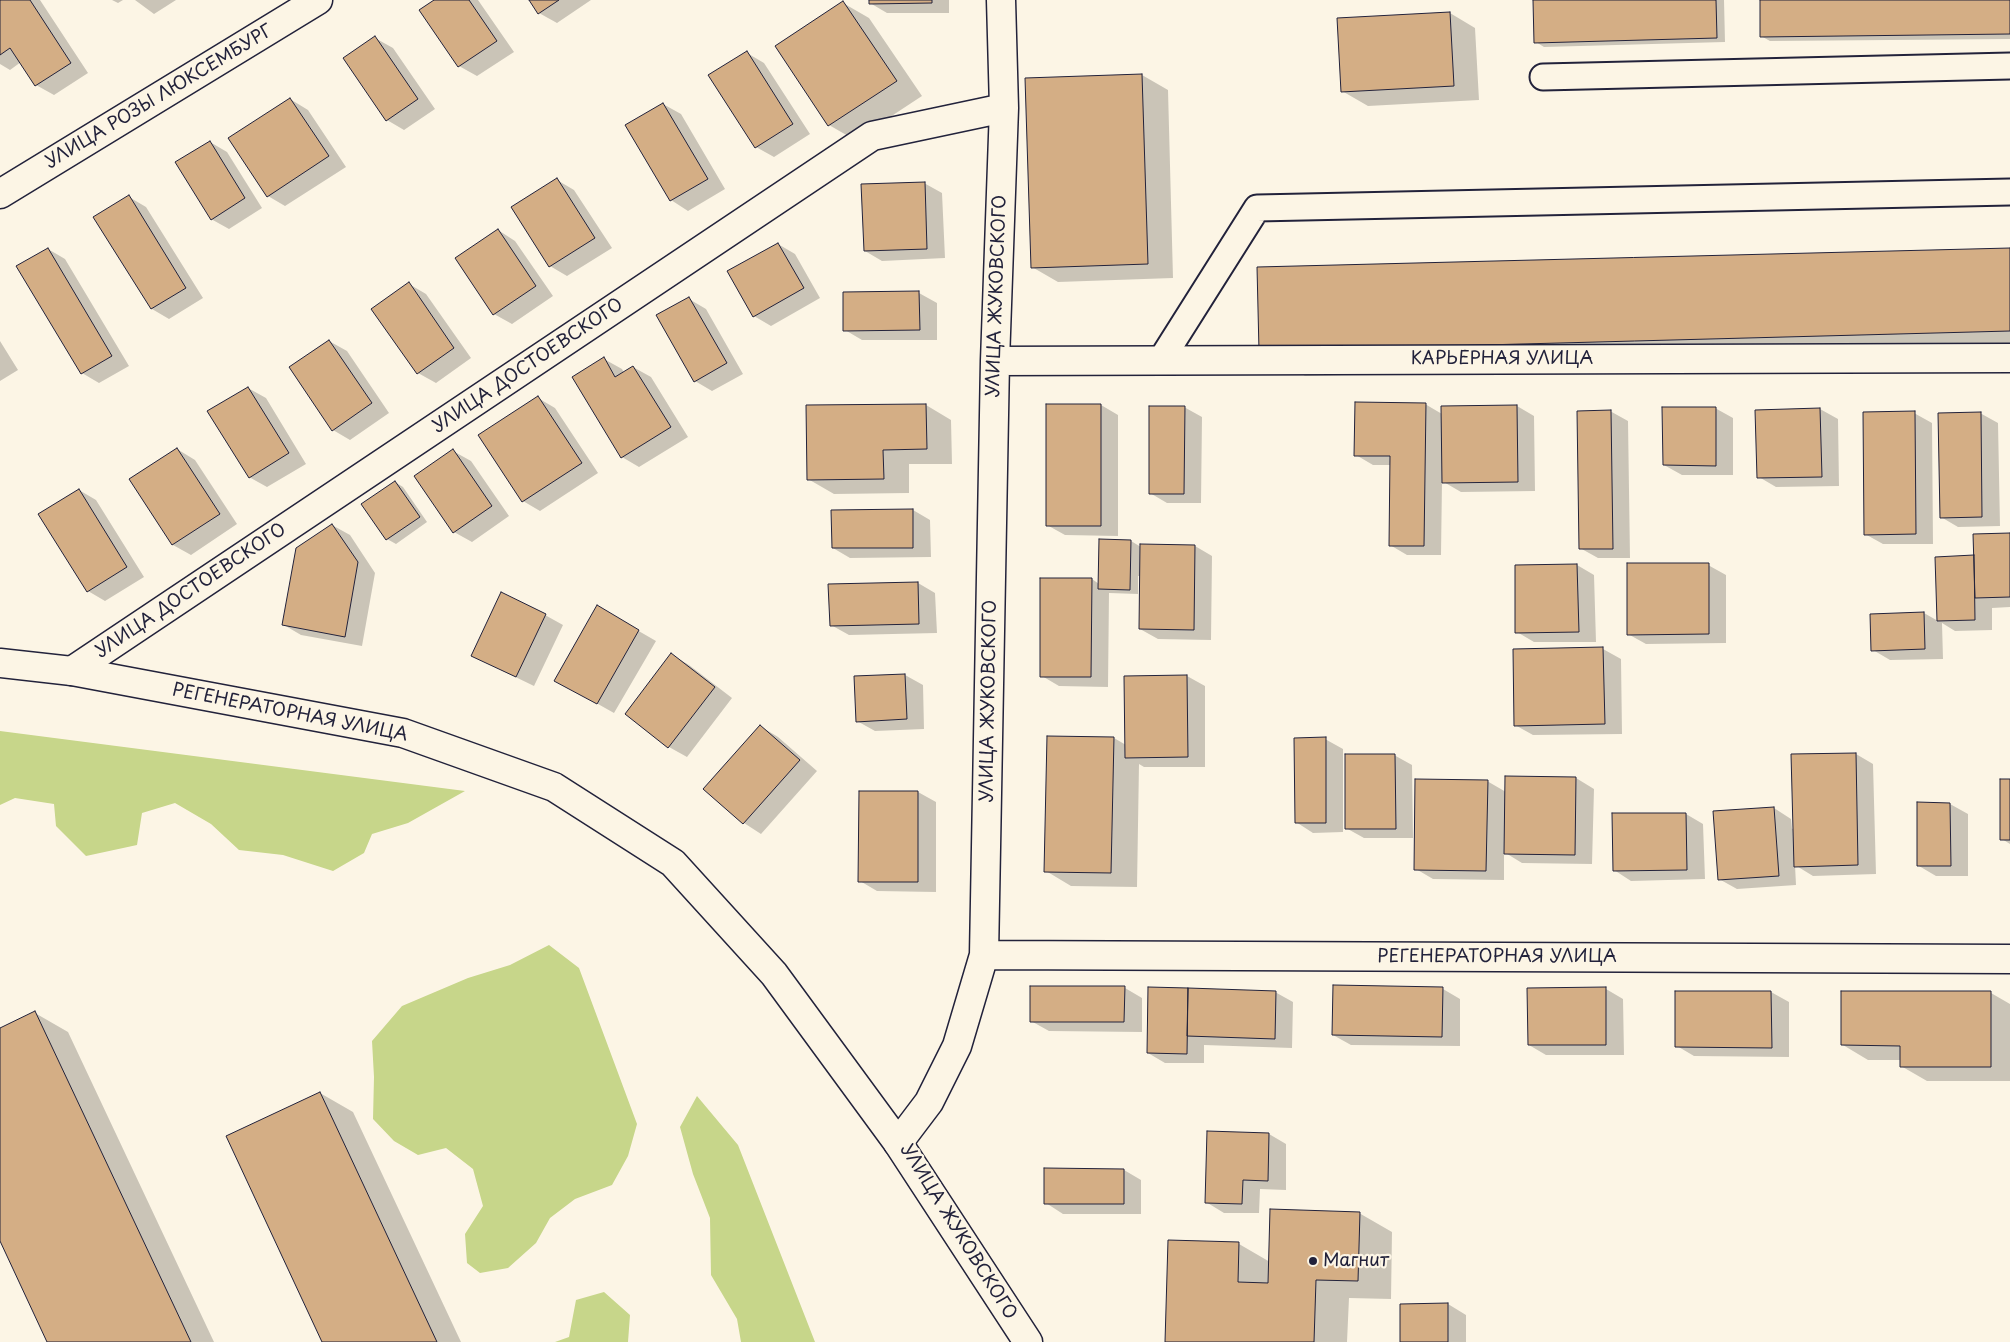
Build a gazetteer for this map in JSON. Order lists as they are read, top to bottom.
{
  "streets": {
    "street": [
      "УЛИЦА РОЗЫ ЛЮКСЕМБУРГ",
      "УЛИЦА ЖУКОВСКОГО",
      "КАРЬЕРНАЯ УЛИЦА",
      "УЛИЦА ДОСТОЕВСКОГО",
      "РЕГЕНЕРАТОРНАЯ УЛИЦА"
    ]
  },
  "crossings": [
    ["УЛИЦА ЖУКОВСКОГО", "КАРЬЕРНАЯ УЛИЦА"],
    ["УЛИЦА ЖУКОВСКОГО", "УЛИЦА ДОСТОЕВСКОГО"],
    ["УЛИЦА ЖУКОВСКОГО", "РЕГЕНЕРАТОРНАЯ УЛИЦА"],
    ["УЛИЦА ДОСТОЕВСКОГО", "РЕГЕНЕРАТОРНАЯ УЛИЦА"]
  ],
  "places": ["Магнит"]
}
